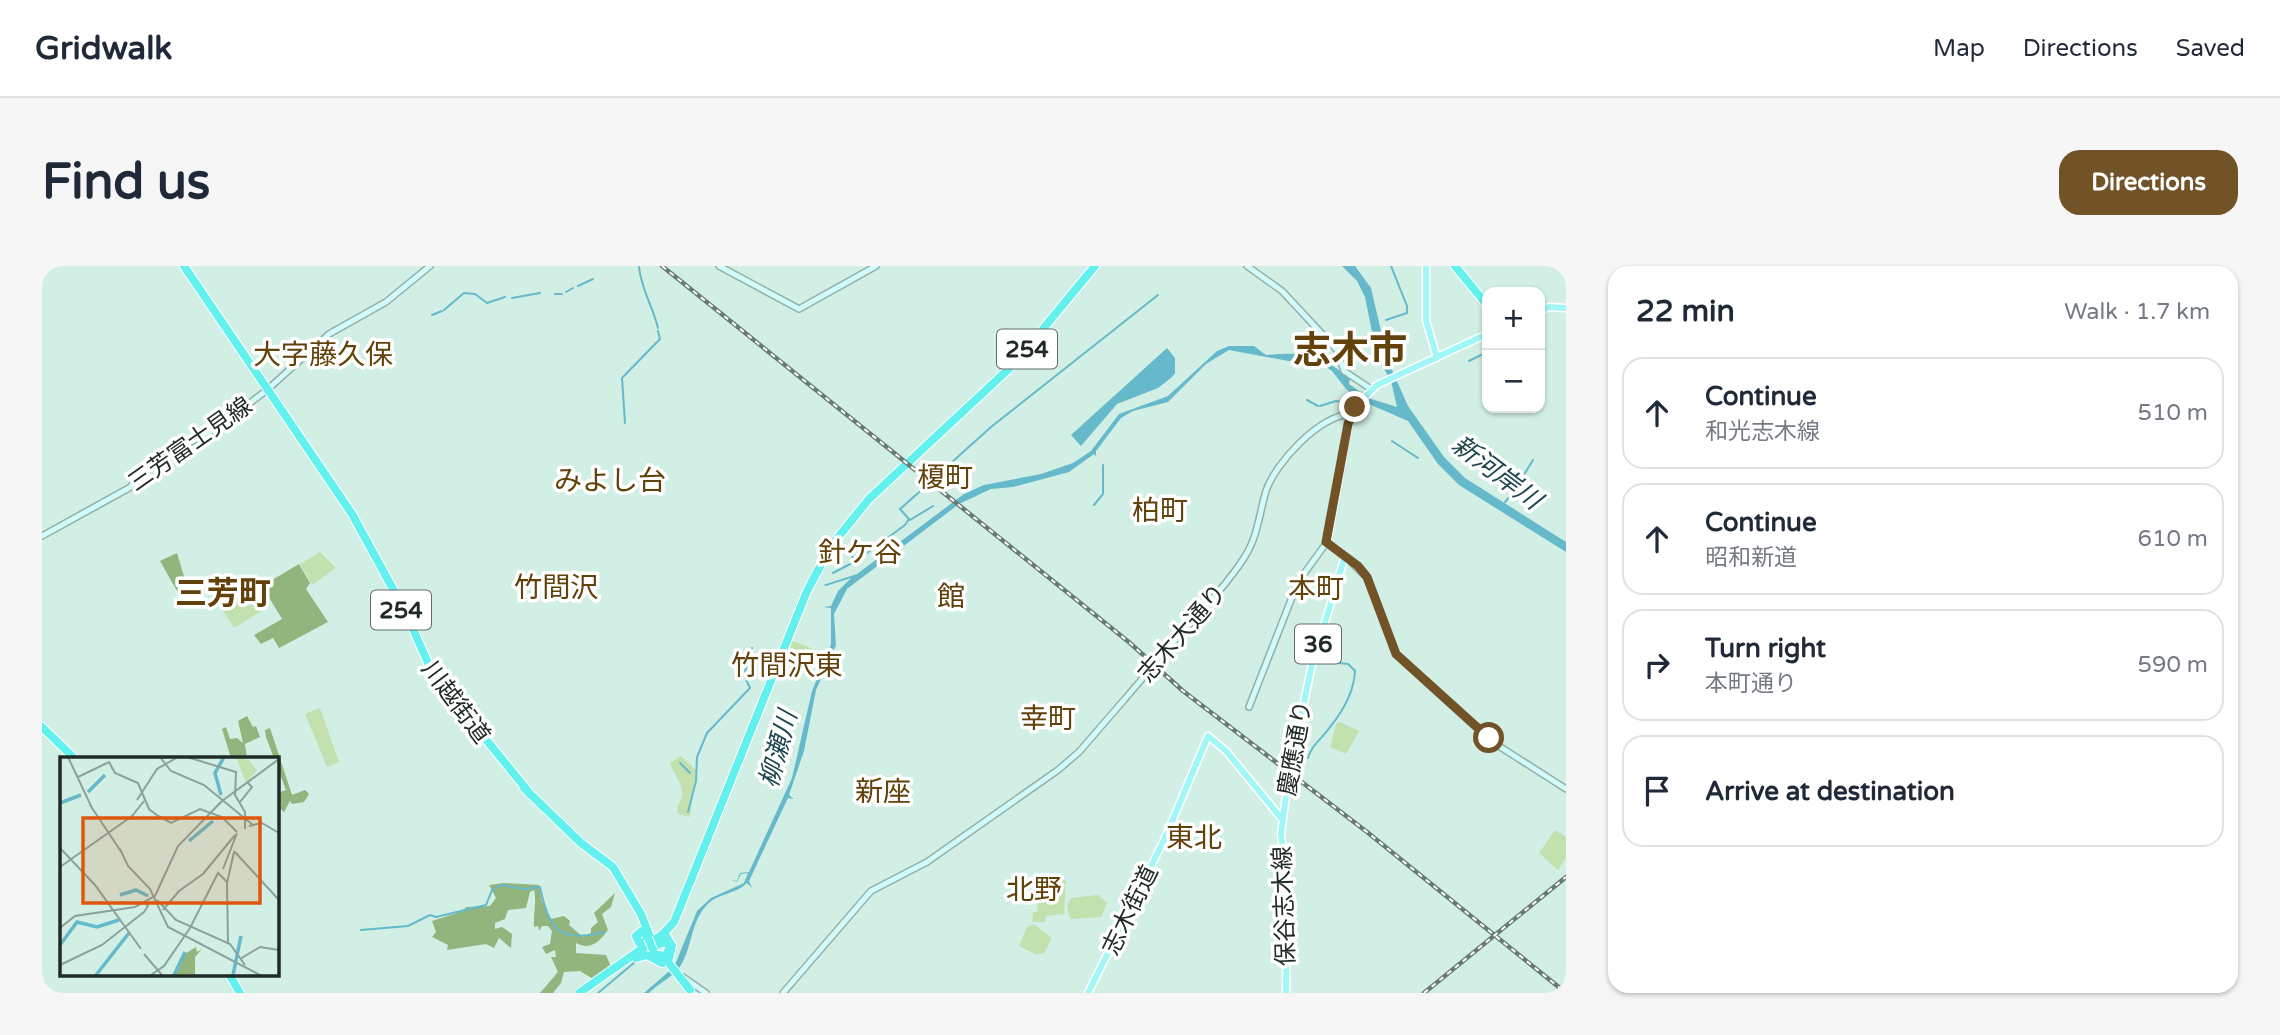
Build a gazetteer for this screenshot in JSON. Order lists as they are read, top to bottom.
{
  "streets": {
    "highway": ["254", "川越街道"],
    "main road": [
      "三芳富士見線",
      "志木大通り",
      "36",
      "慶應通り",
      "保谷志木線",
      "志木街道"
    ]
  },
  "crossings": [
    ["254", "川越街道"],
    ["三芳富士見線", "川越街道"],
    ["慶應通り", "保谷志木線"],
    ["慶應通り", "志木街道"],
    ["保谷志木線", "志木街道"]
  ],
  "districts": [
    "志木市",
    "大字藤久保",
    "榎町",
    "みよし台",
    "柏町",
    "針ケ谷",
    "竹間沢",
    "本町",
    "三芳町",
    "館",
    "竹間沢東",
    "幸町",
    "新座",
    "東北",
    "北野"
  ],
  "water": ["新河岸川", "柳瀬川"],
  "page": {
    "header": "Gridwalk",
    "nav": ["Map", "Directions", "Saved"],
    "buttons": "Directions",
    "title": "Find us",
    "heading": ["22 min", "Walk · 1.7 km"],
    "map_buttons": ["+", "−"],
    "list": [
      ["Continue", "和光志木線", "510 m"],
      ["Continue", "昭和新道", "610 m"],
      ["Turn right", "本町通り", "590 m"],
      "Arrive at destination"
    ]
  }
}
